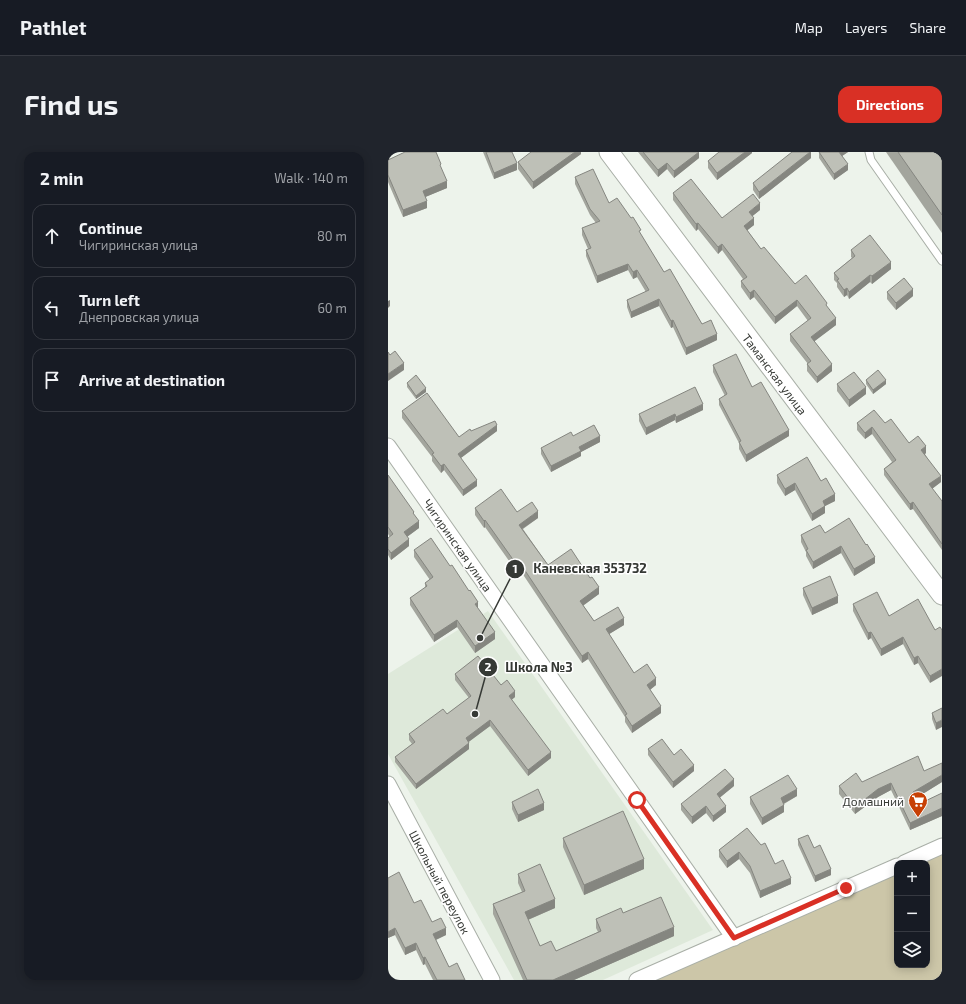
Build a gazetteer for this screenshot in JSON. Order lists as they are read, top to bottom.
{
  "streets": {
    "street": ["Таманская улица", "Чигиринская улица", "Школьный переулок"]
  },
  "places": {
    "other": ["Каневская 353732", "Школа №3"],
    "supermarket": ["Домашний"]
  },
  "page": {
    "header": "Pathlet",
    "nav": ["Map", "Layers", "Share"],
    "buttons": "Directions",
    "title": "Find us",
    "heading": ["2 min", "Walk · 140 m"],
    "list": [
      ["Continue", "Чигиринская улица", "80 m"],
      ["Turn left", "Днепровская улица", "60 m"],
      "Arrive at destination"
    ],
    "map_buttons": ["+", "−"]
  }
}
